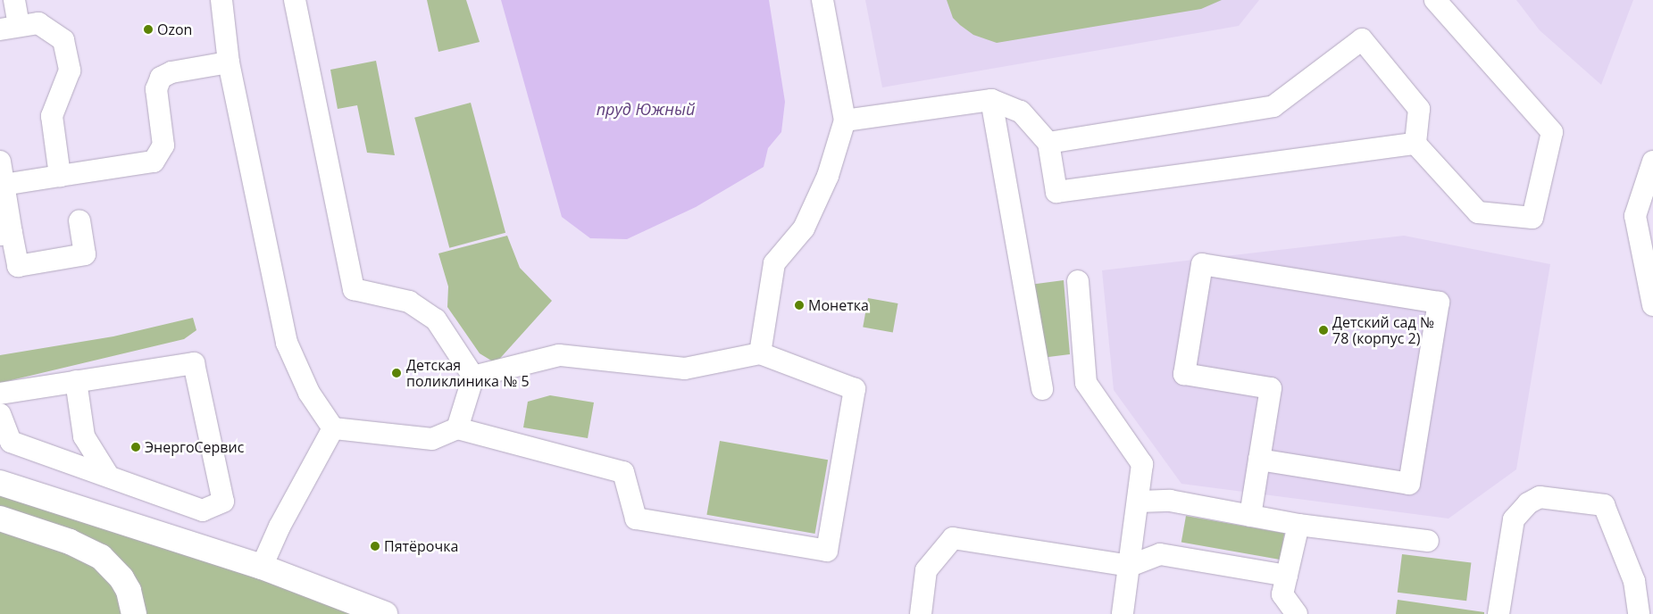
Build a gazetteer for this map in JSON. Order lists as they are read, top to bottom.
{
  "water": ["пруд Южный"],
  "places": [
    "Ozon",
    "Монетка",
    "Детский сад № 78 (корпус 2)",
    "Детская поликлиника № 5",
    "ЭнергоСервис",
    "Пятёрочка"
  ]
}
